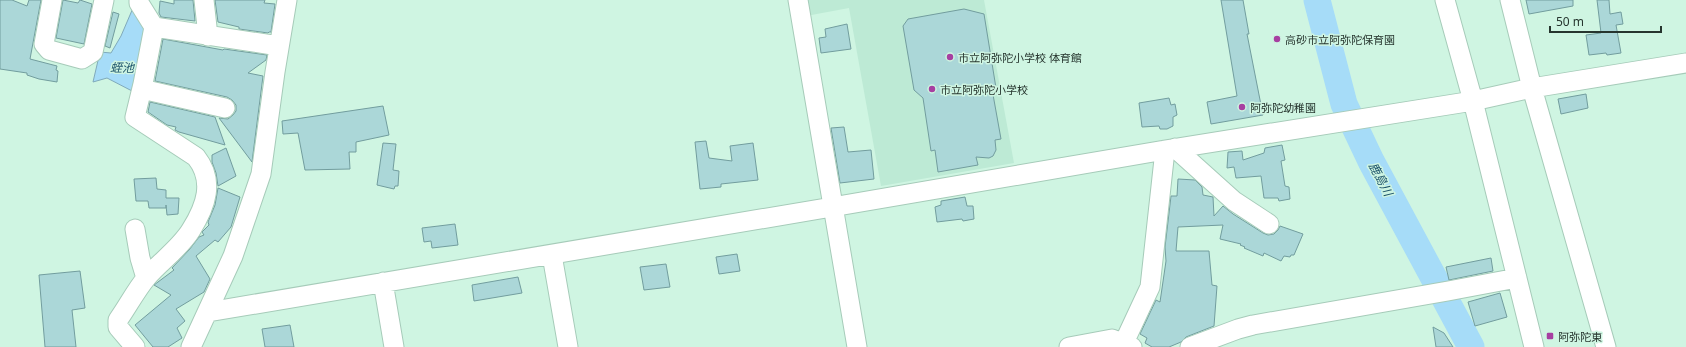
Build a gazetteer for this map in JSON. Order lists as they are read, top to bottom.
{
  "water": ["蛭池", "鹿島川"],
  "places": {
    "other": [
      "高砂市立阿弥陀保育園",
      "市立阿弥陀小学校 体育館",
      "市立阿弥陀小学校",
      "阿弥陀幼稚園"
    ],
    "transit": ["阿弥陀東"]
  },
  "scale_bar": "50 m"
}
